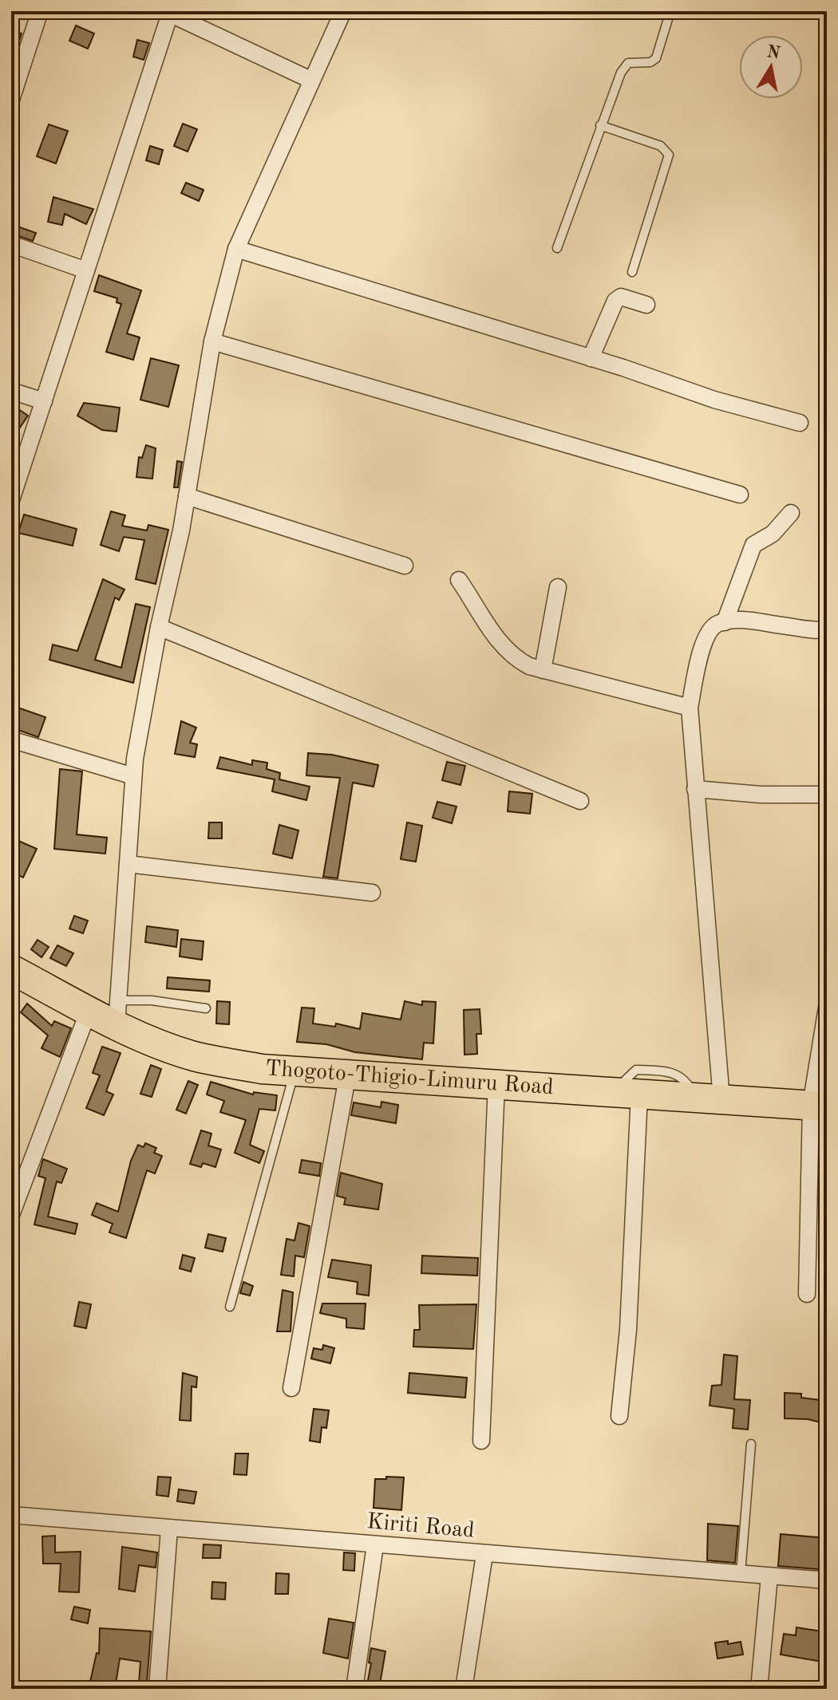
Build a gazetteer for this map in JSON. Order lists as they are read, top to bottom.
{
  "streets": {
    "highway": ["Thogoto-Thigio-Limuru Road"],
    "street": ["Kiriti Road"]
  },
  "north": "top"
}
